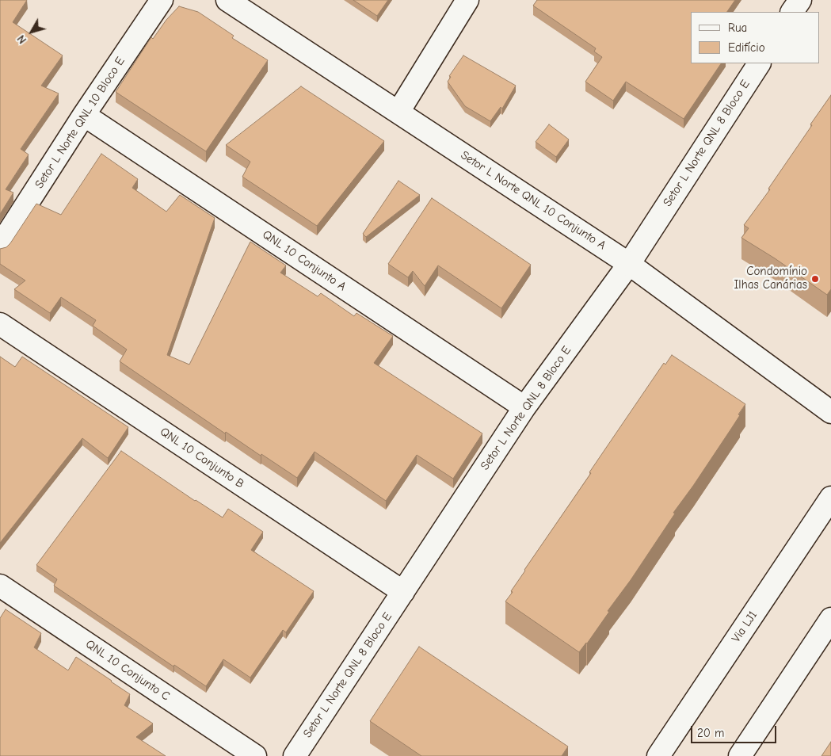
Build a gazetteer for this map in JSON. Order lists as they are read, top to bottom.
{
  "streets": {
    "street": [
      "Setor L Norte QNL 10 Bloco E",
      "Setor L Norte QNL 8 Bloco E",
      "Setor L Norte QNL 10 Conjunto A",
      "QNL 10 Conjunto A",
      "QNL 10 Conjunto B",
      "Via LJ1",
      "QNL 10 Conjunto C"
    ]
  },
  "crossings": [
    ["Setor L Norte QNL 10 Bloco E", "QNL 10 Conjunto A"],
    ["Setor L Norte QNL 8 Bloco E", "Setor L Norte QNL 10 Conjunto A"],
    ["Setor L Norte QNL 8 Bloco E", "QNL 10 Conjunto A"],
    ["Setor L Norte QNL 8 Bloco E", "QNL 10 Conjunto B"]
  ],
  "places": ["Condomínio Ilhas Canárias"],
  "legend": ["Rua", "Edifício"],
  "scale_bar": "20 m",
  "north": "bottom left"
}
